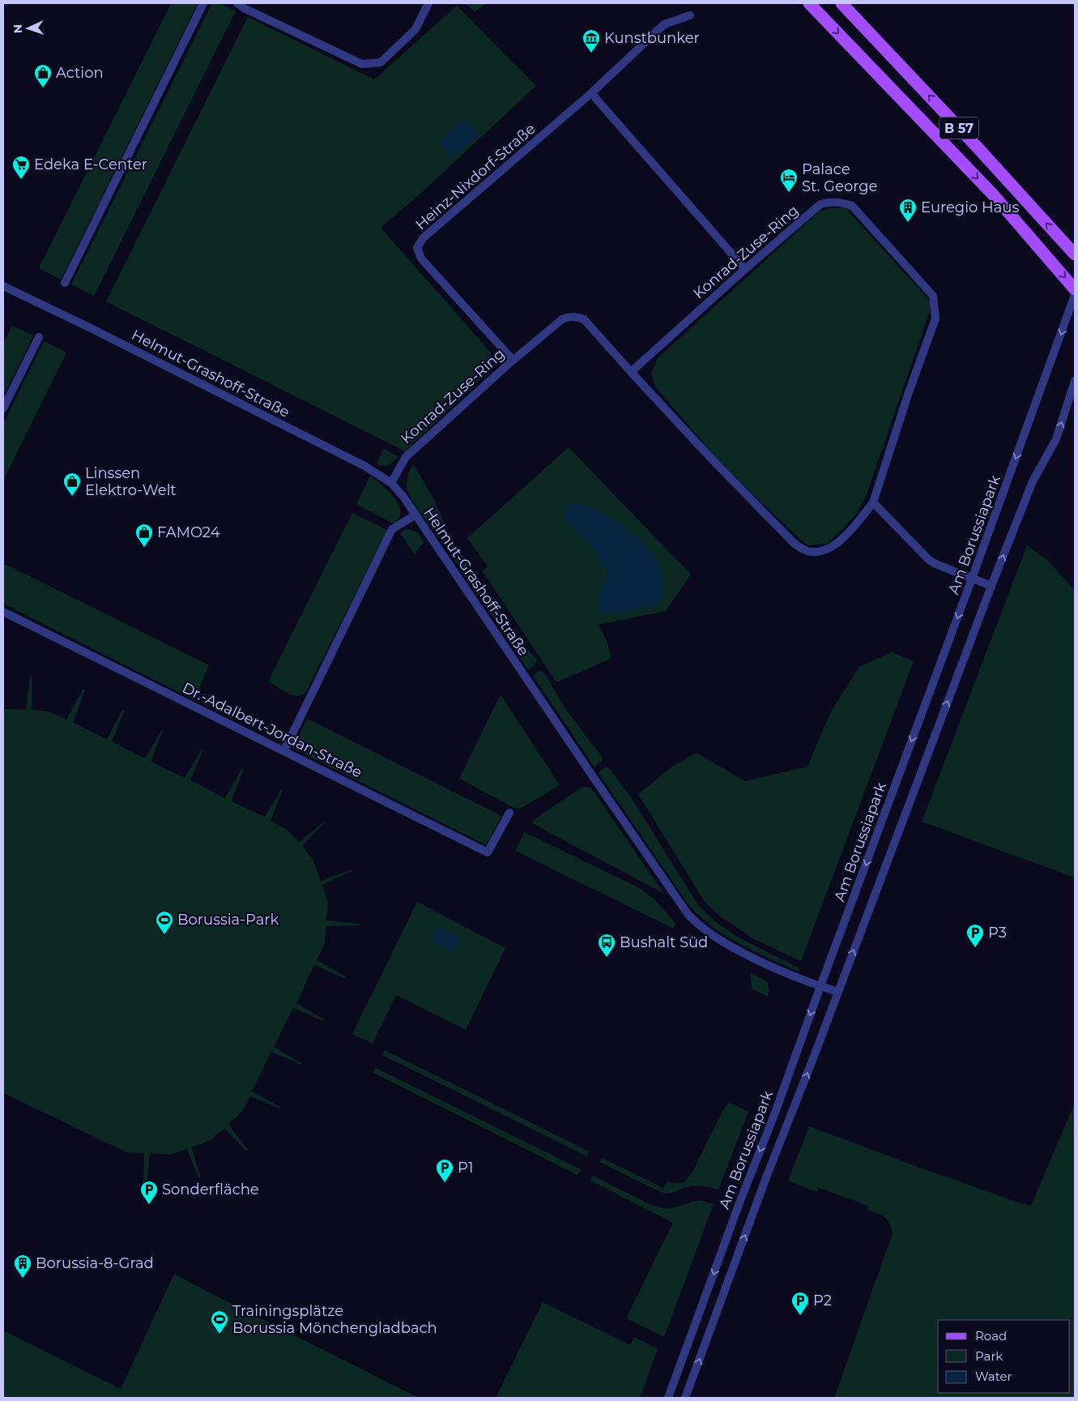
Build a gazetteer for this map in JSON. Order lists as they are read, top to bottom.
{
  "streets": {
    "main road": ["B 57"],
    "street": [
      "Heinz-Nixdorf-Straße",
      "Konrad-Zuse-Ring",
      "Helmut-Grashoff-Straße",
      "Am Borussiapark",
      "Dr.-Adalbert-Jordan-Straße"
    ]
  },
  "crossings": [
    ["Heinz-Nixdorf-Straße", "Konrad-Zuse-Ring"],
    ["Konrad-Zuse-Ring", "Helmut-Grashoff-Straße"],
    ["Helmut-Grashoff-Straße", "Am Borussiapark"]
  ],
  "places": {
    "museum": ["Kunstbunker"],
    "shop": ["Action", "Linssen Elektro-Welt", "FAMO24"],
    "supermarket": ["Edeka E-Center"],
    "hotel": ["Palace St. George"],
    "building": ["Euregio Haus", "Borussia-8-Grad"],
    "sports": ["Borussia-Park", "Trainingsplätze Borussia Mönchengladbach"],
    "parking": [
      "P3",
      "P1",
      "Sonderfläche",
      "P2"
    ],
    "bus stop": ["Bushalt Süd"]
  },
  "legend": ["Road", "Park", "Water"],
  "north": "left"
}
